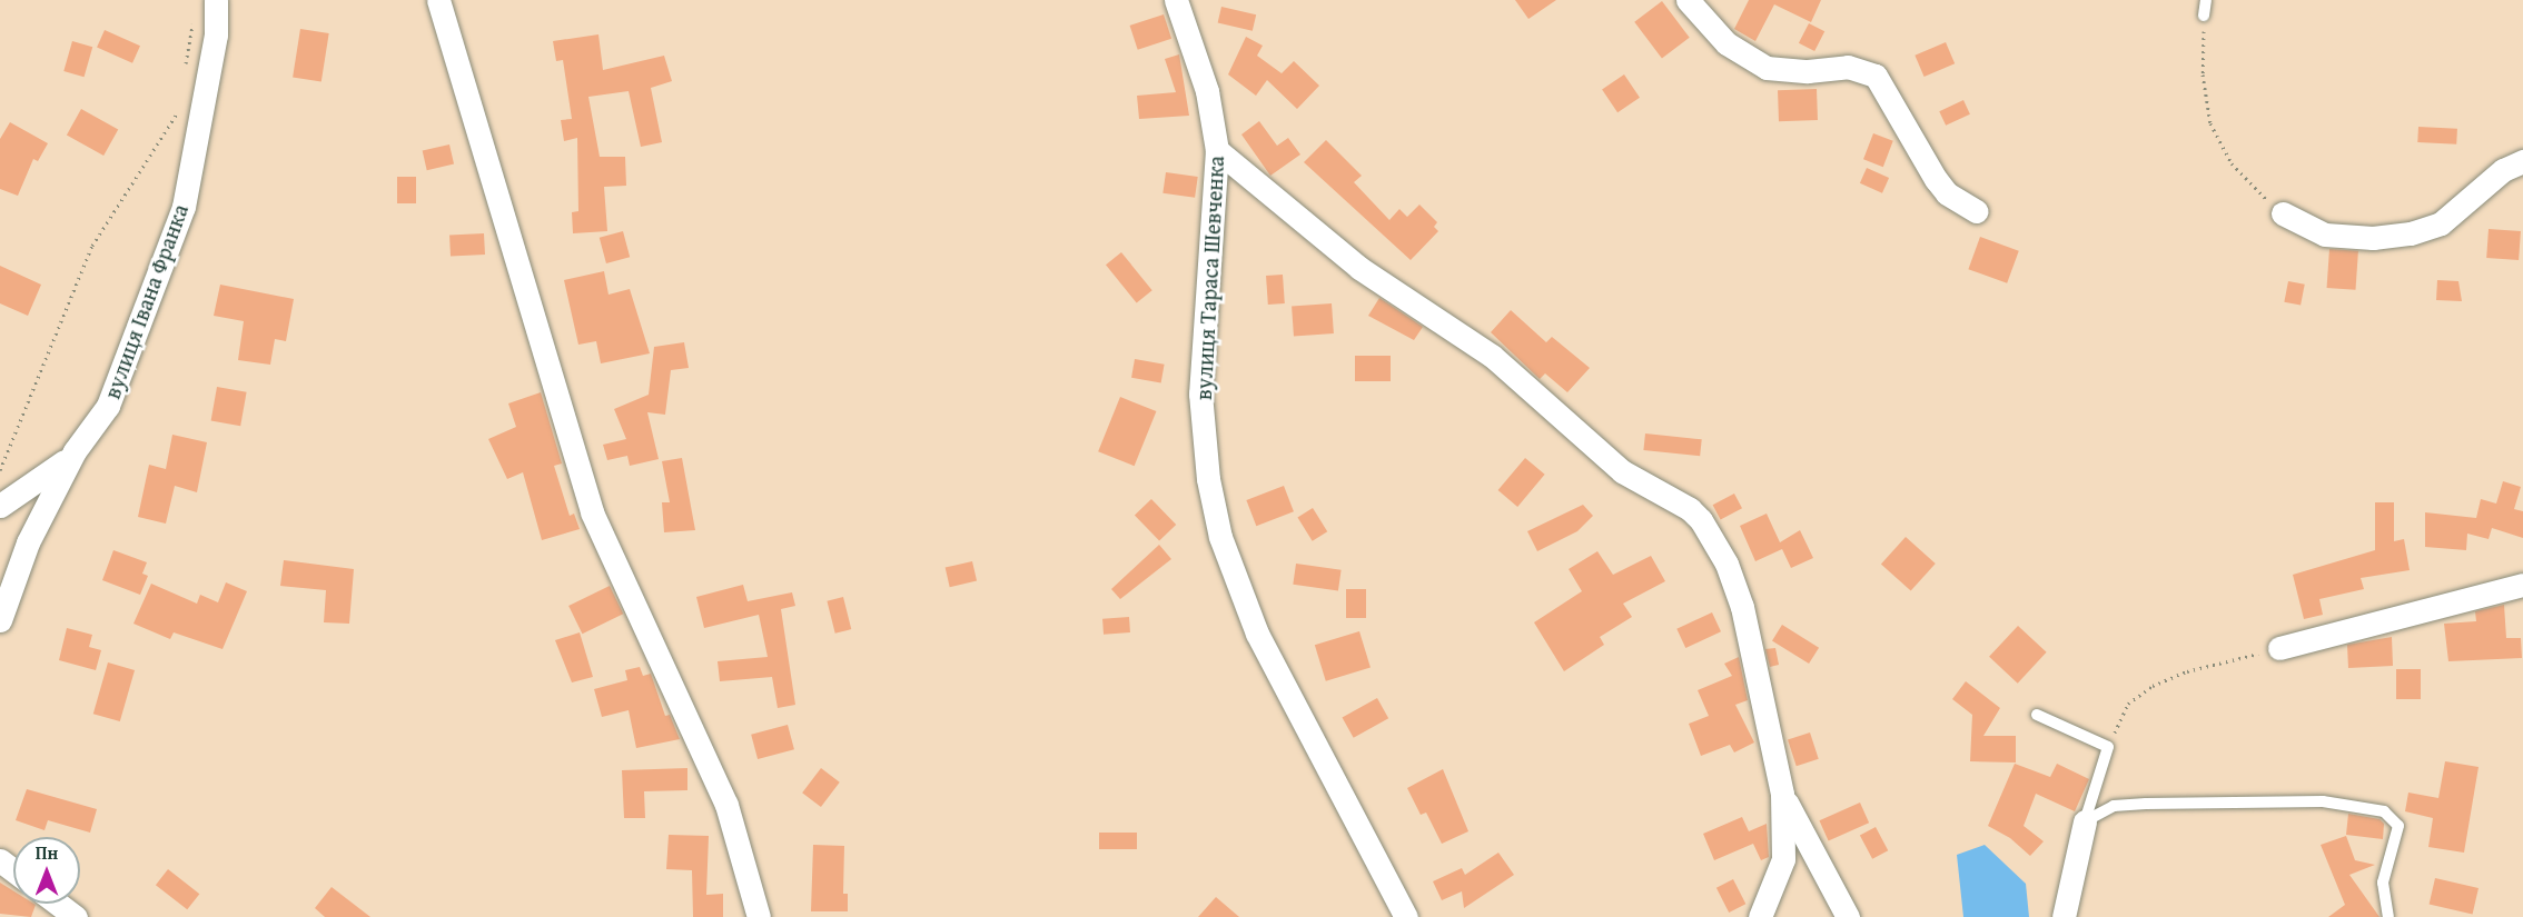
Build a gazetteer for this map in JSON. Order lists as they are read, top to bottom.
{
  "streets": {
    "street": ["вулиця Тараса Шевченка", "вулиця Івана Франка"]
  },
  "north": "top"
}
